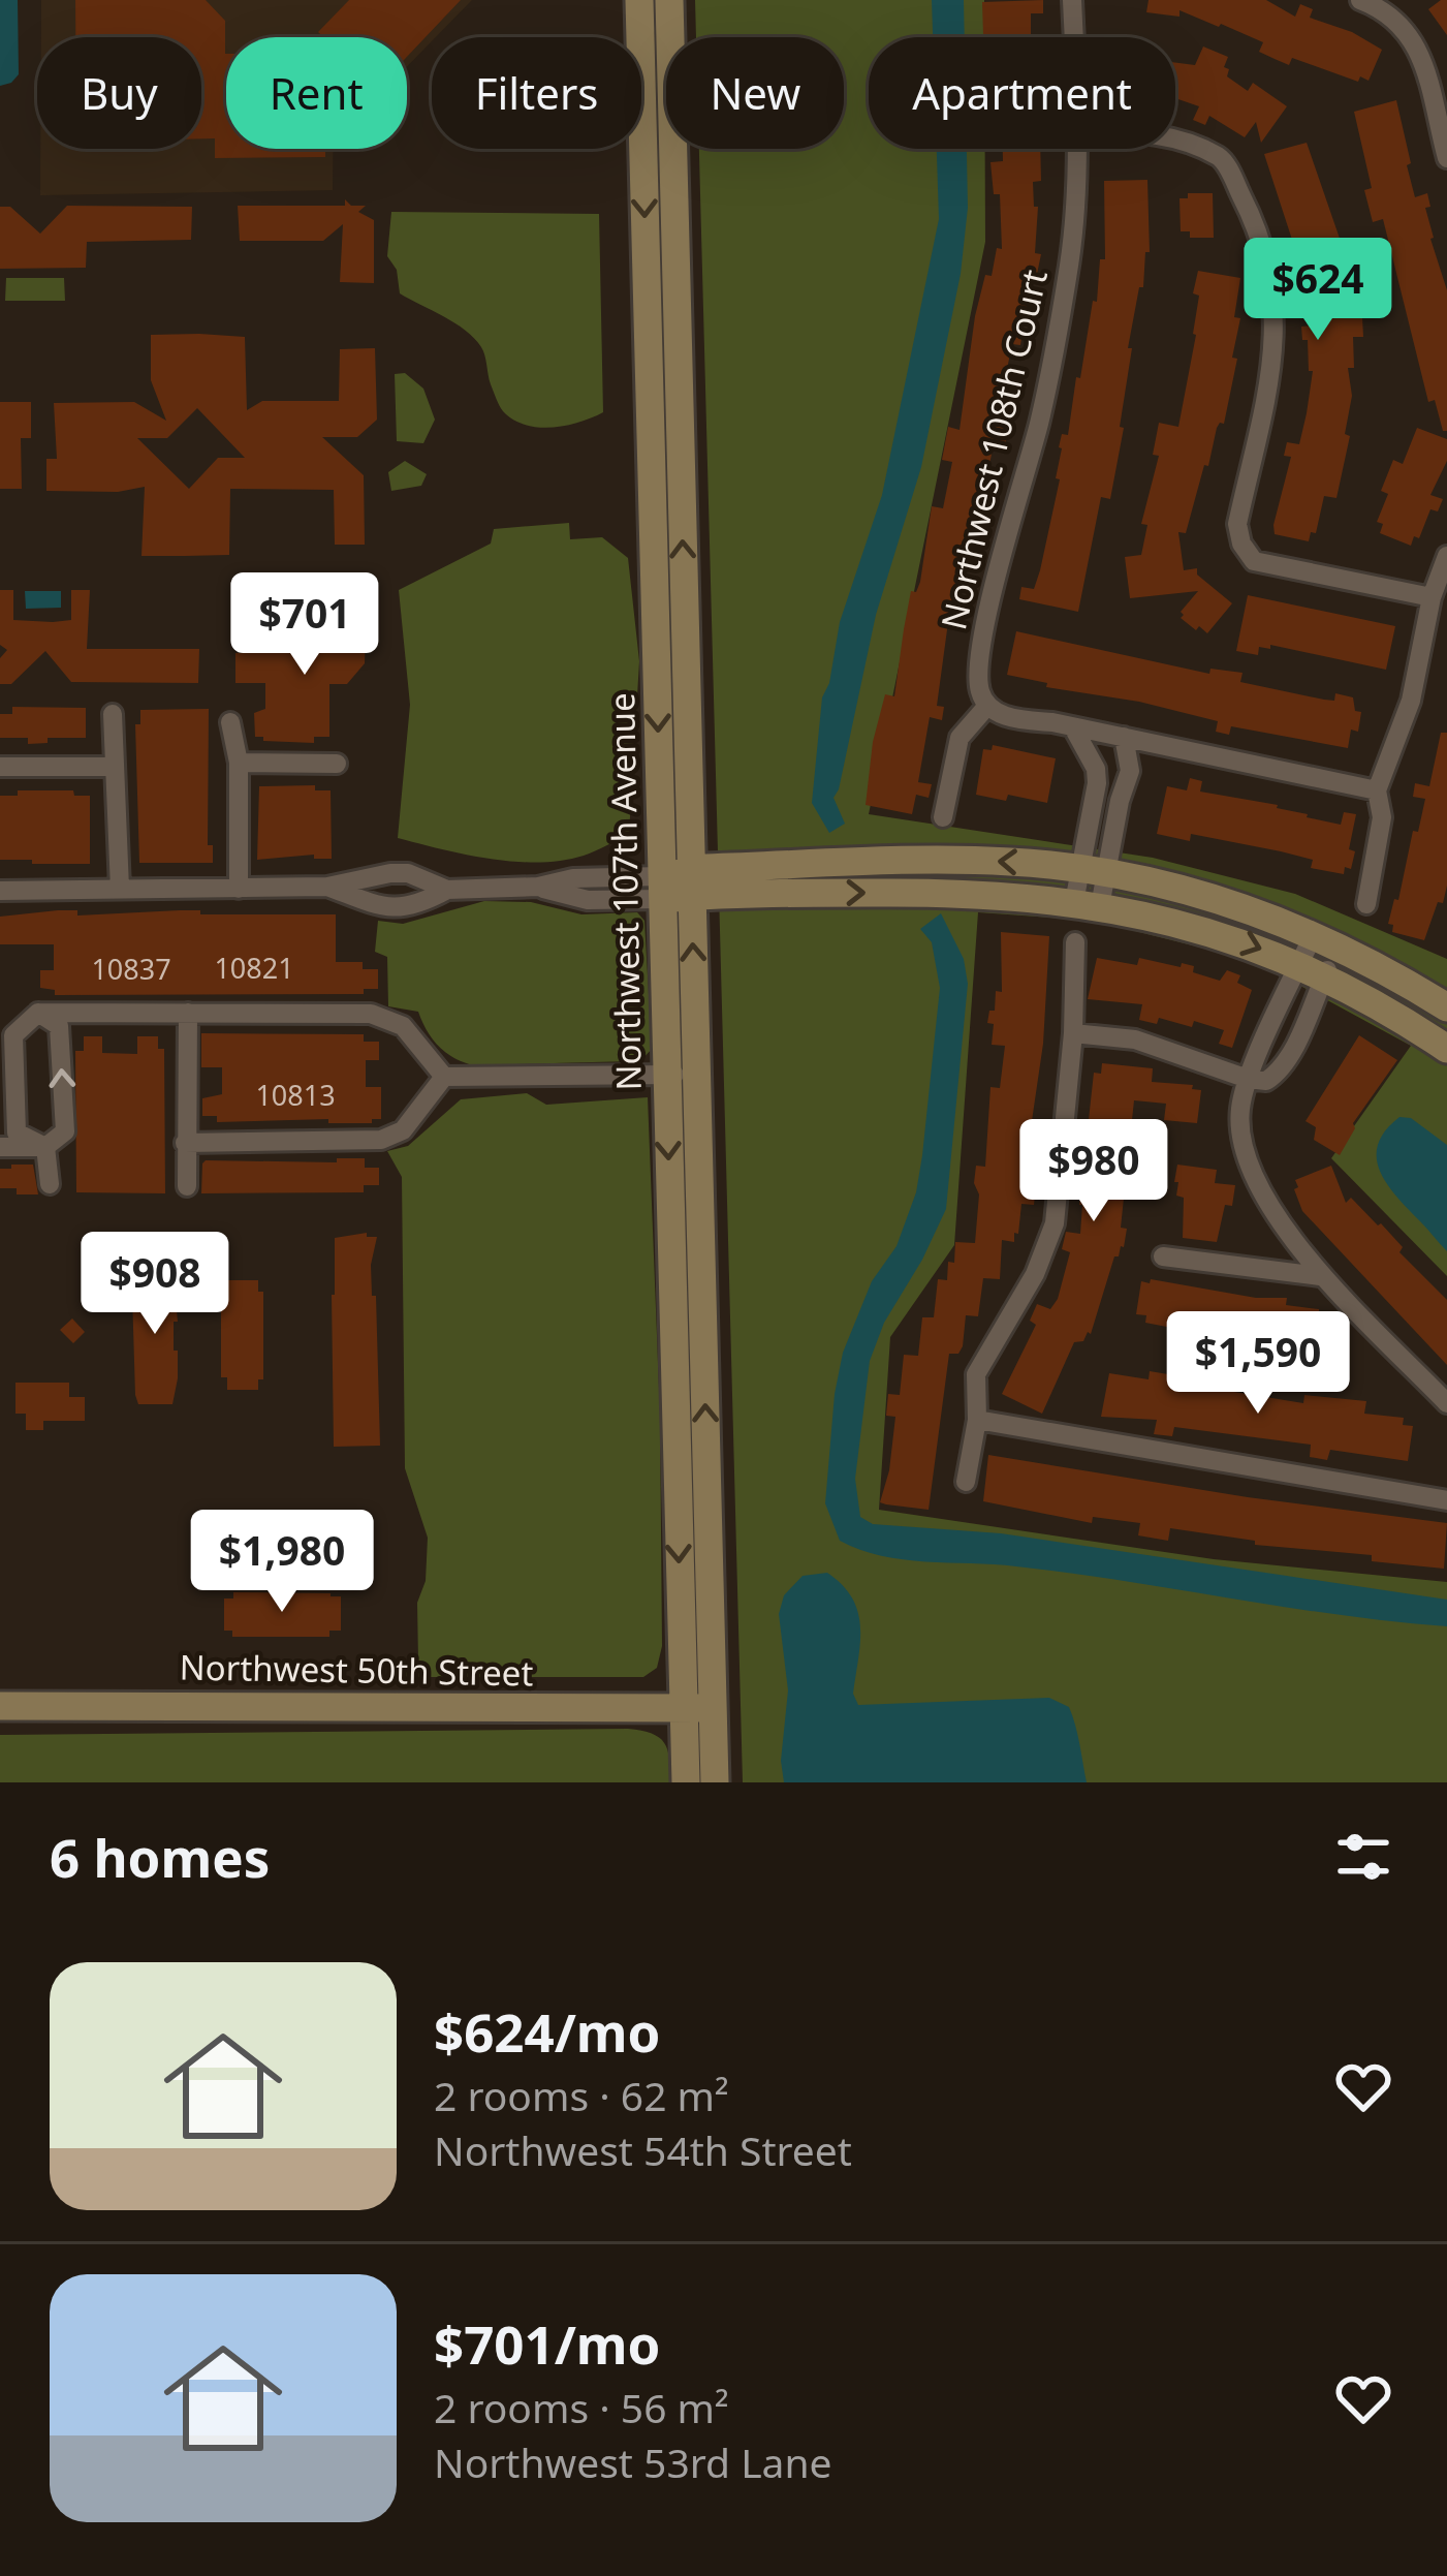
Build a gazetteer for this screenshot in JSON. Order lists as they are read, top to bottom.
{
  "streets": {
    "main road": ["Northwest 107th Avenue", "Northwest 50th Street"],
    "street": ["Northwest 108th Court"]
  },
  "crossings": [
    ["Northwest 107th Avenue", "Northwest 50th Street"]
  ],
  "house_numbers": ["10821", "10837", "10813"],
  "page": {
    "chip": [
      "Buy",
      "Rent",
      "Filters",
      "New",
      "Apartment"
    ],
    "price": [
      "$624",
      "$701",
      "$980",
      "$908",
      "$1,590",
      "$1,980"
    ],
    "heading": "6 homes",
    "list": [
      {
        "name": "$624/mo",
        "note": "2 rooms · 62 m² · Northwest 54th Street"
      },
      {
        "name": "$701/mo",
        "note": "2 rooms · 56 m² · Northwest 53rd Lane"
      }
    ]
  }
}
